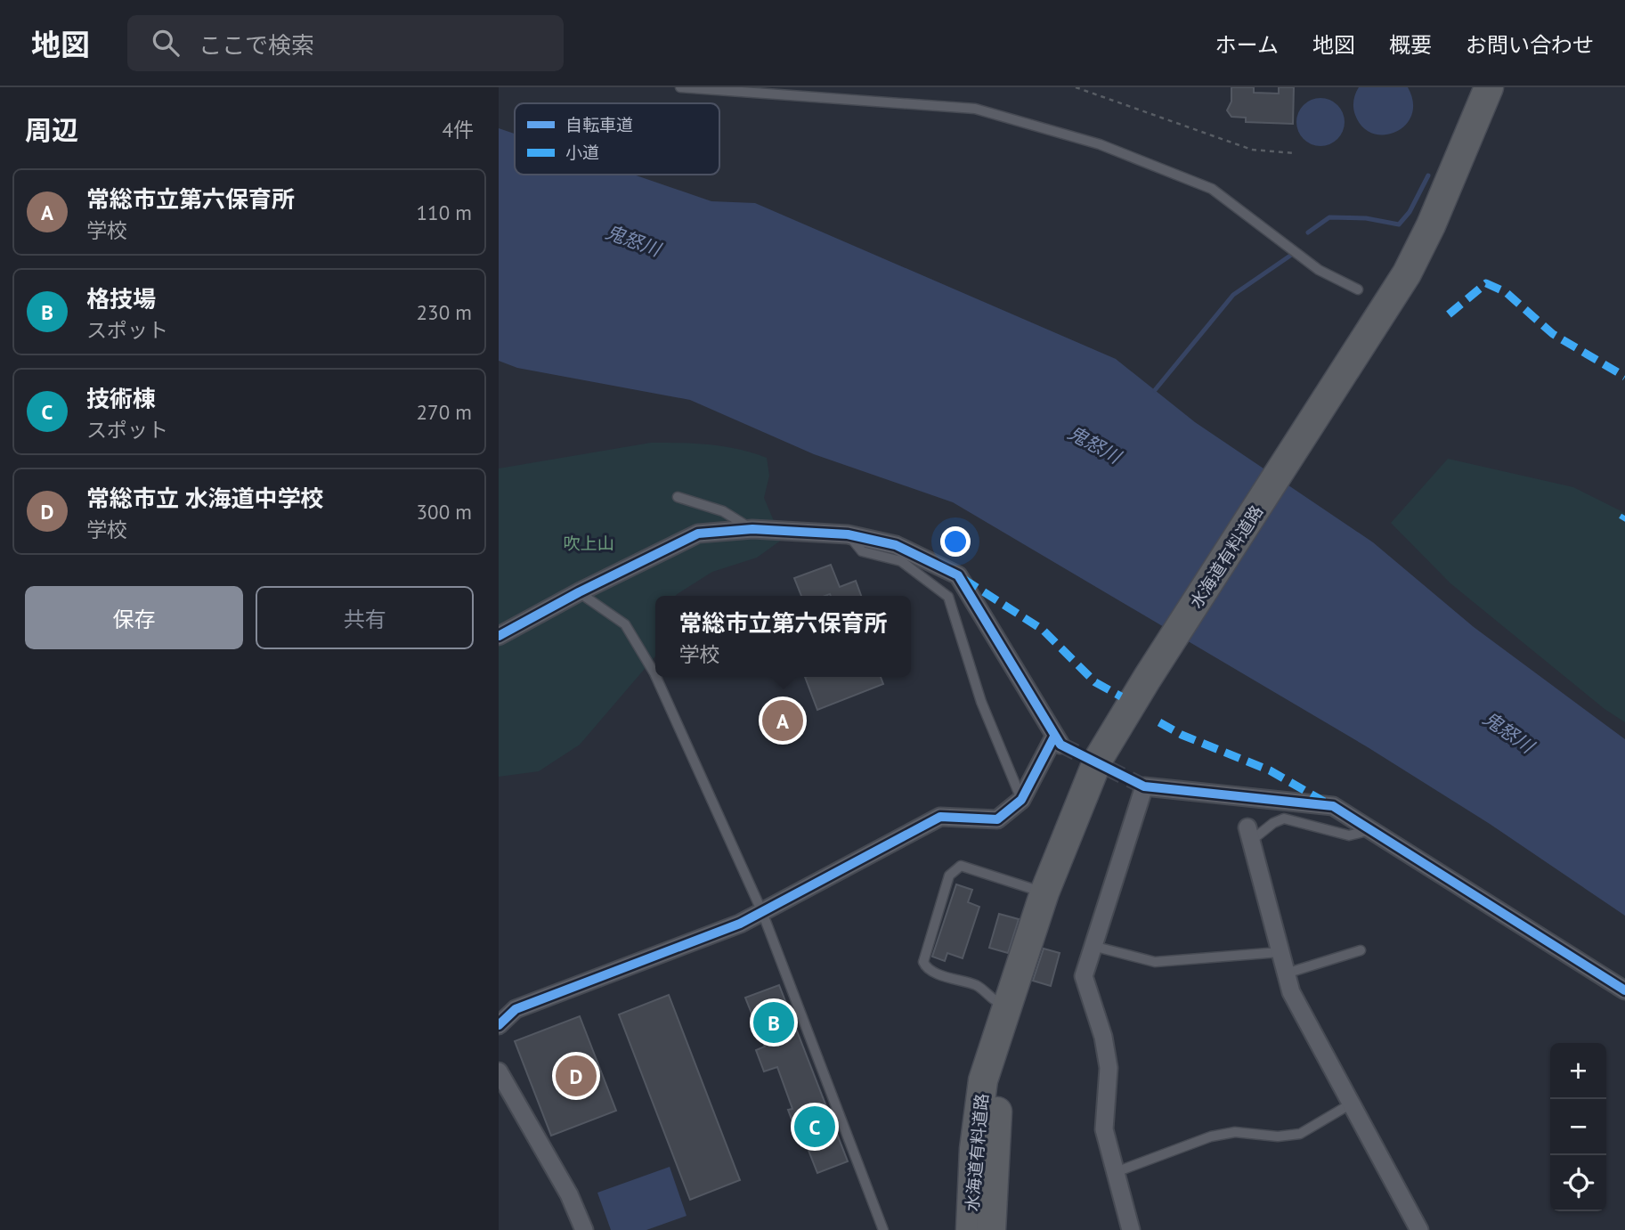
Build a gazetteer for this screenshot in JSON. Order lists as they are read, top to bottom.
{
  "streets": {
    "highway": ["水海道有料道路"]
  },
  "water": ["鬼怒川"],
  "parks": ["吹上山"],
  "legend": ["自転車道", "小道"],
  "page": {
    "header": "地図",
    "search": "ここで検索",
    "nav": [
      "ホーム",
      "地図",
      "概要",
      "お問い合わせ"
    ],
    "heading": ["周辺", "4件"],
    "list": [
      {
        "mark": "A",
        "name": "常総市立第六保育所",
        "note": "学校",
        "value": "110 m"
      },
      {
        "mark": "B",
        "name": "格技場",
        "note": "スポット",
        "value": "230 m"
      },
      {
        "mark": "C",
        "name": "技術棟",
        "note": "スポット",
        "value": "270 m"
      },
      {
        "mark": "D",
        "name": "常総市立 水海道中学校",
        "note": "学校",
        "value": "300 m"
      }
    ],
    "buttons": ["保存", "共有"],
    "popup": ["常総市立第六保育所", "学校"],
    "pins": [
      "A",
      "B",
      "D",
      "C"
    ],
    "map_buttons": ["+", "−"]
  }
}
